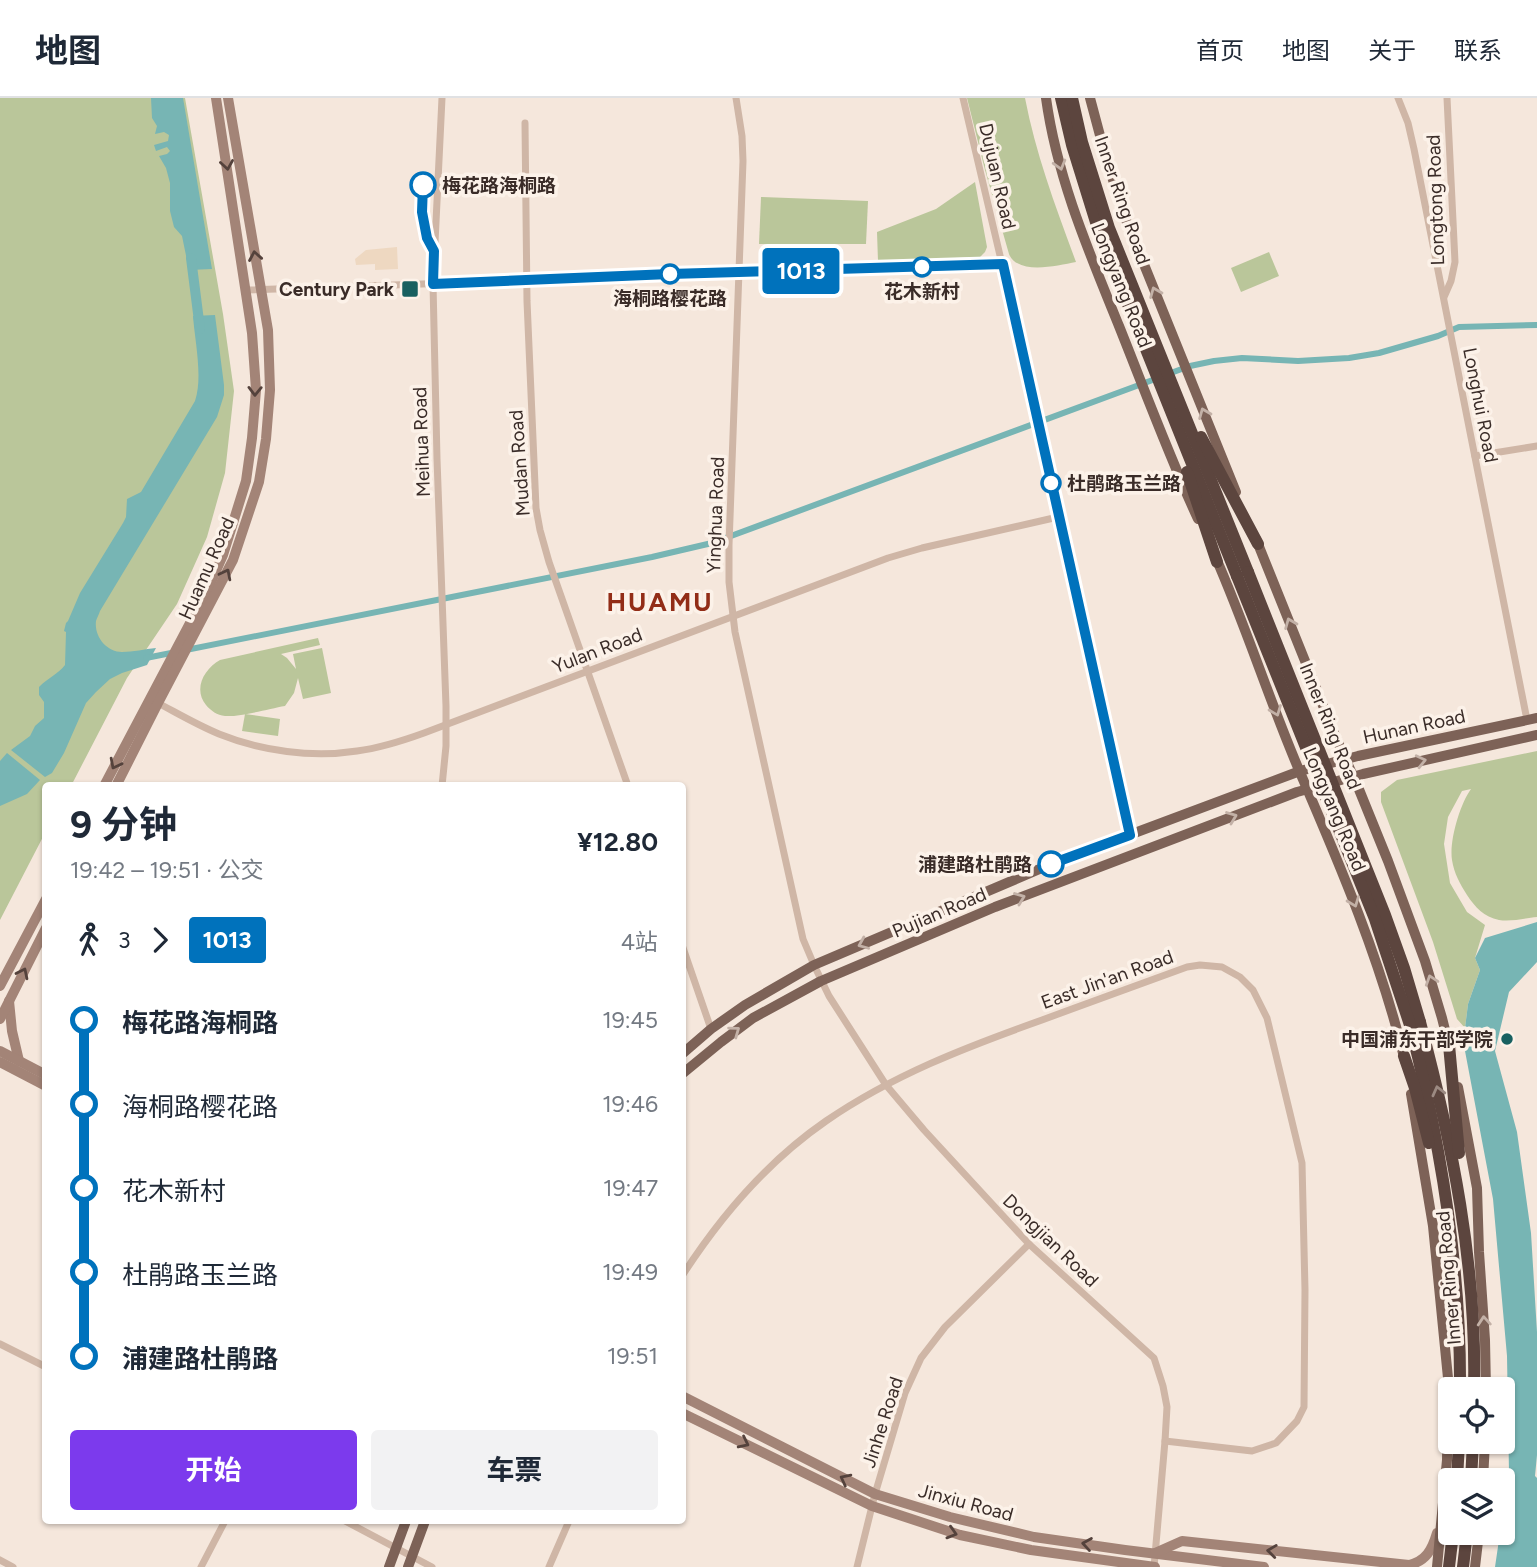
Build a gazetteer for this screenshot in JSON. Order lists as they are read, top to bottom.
{
  "streets": {
    "highway": ["Inner Ring Road"],
    "main road": [
      "Longyang Road",
      "Huamu Road",
      "Hunan Road",
      "Pujian Road",
      "Jinxiu Road"
    ],
    "street": [
      "Dujuan Road",
      "Longtong Road",
      "Longhui Road",
      "Meihua Road",
      "Mudan Road",
      "Yinghua Road",
      "Yulan Road",
      "East Jin'an Road",
      "Dongjian Road",
      "Jinhe Road"
    ]
  },
  "crossings": [
    ["Dujuan Road", "Yulan Road"],
    ["Dujuan Road", "Pujian Road"],
    ["Inner Ring Road", "Longyang Road"],
    ["Longtong Road", "Longhui Road"],
    ["Longyang Road", "Hunan Road"],
    ["Longyang Road", "Pujian Road"],
    ["Longhui Road", "Hunan Road"],
    ["Meihua Road", "Yulan Road"],
    ["Mudan Road", "Yulan Road"],
    ["Yinghua Road", "Yulan Road"],
    ["Yinghua Road", "Pujian Road"],
    ["Yinghua Road", "Dongjian Road"],
    ["Huamu Road", "Yulan Road"],
    ["Hunan Road", "Pujian Road"],
    ["Pujian Road", "Dongjian Road"],
    ["East Jin'an Road", "Dongjian Road"],
    ["Dongjian Road", "Jinhe Road"],
    ["Dongjian Road", "Jinxiu Road"],
    ["Jinhe Road", "Jinxiu Road"]
  ],
  "districts": ["HUAMU"],
  "places": {
    "other": [
      "梅花路海桐路",
      "花木新村",
      "海桐路樱花路",
      "杜鹃路玉兰路",
      "浦建路杜鹃路",
      "中国浦东干部学院"
    ],
    "transit": ["Century Park"]
  },
  "lines": ["bus line 1013"],
  "page": {
    "header": "地图",
    "nav": [
      "首页",
      "地图",
      "关于",
      "联系"
    ],
    "on_map": "1013",
    "heading": ["9 分钟", "19:42 – 19:51 · 公交", "¥12.80"],
    "legs": ["3", "1013", "4站"],
    "list": [
      {
        "name": "梅花路海桐路",
        "value": "19:45"
      },
      {
        "name": "海桐路樱花路",
        "value": "19:46"
      },
      {
        "name": "花木新村",
        "value": "19:47"
      },
      {
        "name": "杜鹃路玉兰路",
        "value": "19:49"
      },
      {
        "name": "浦建路杜鹃路",
        "value": "19:51"
      }
    ],
    "buttons": ["开始", "车票"]
  }
}
